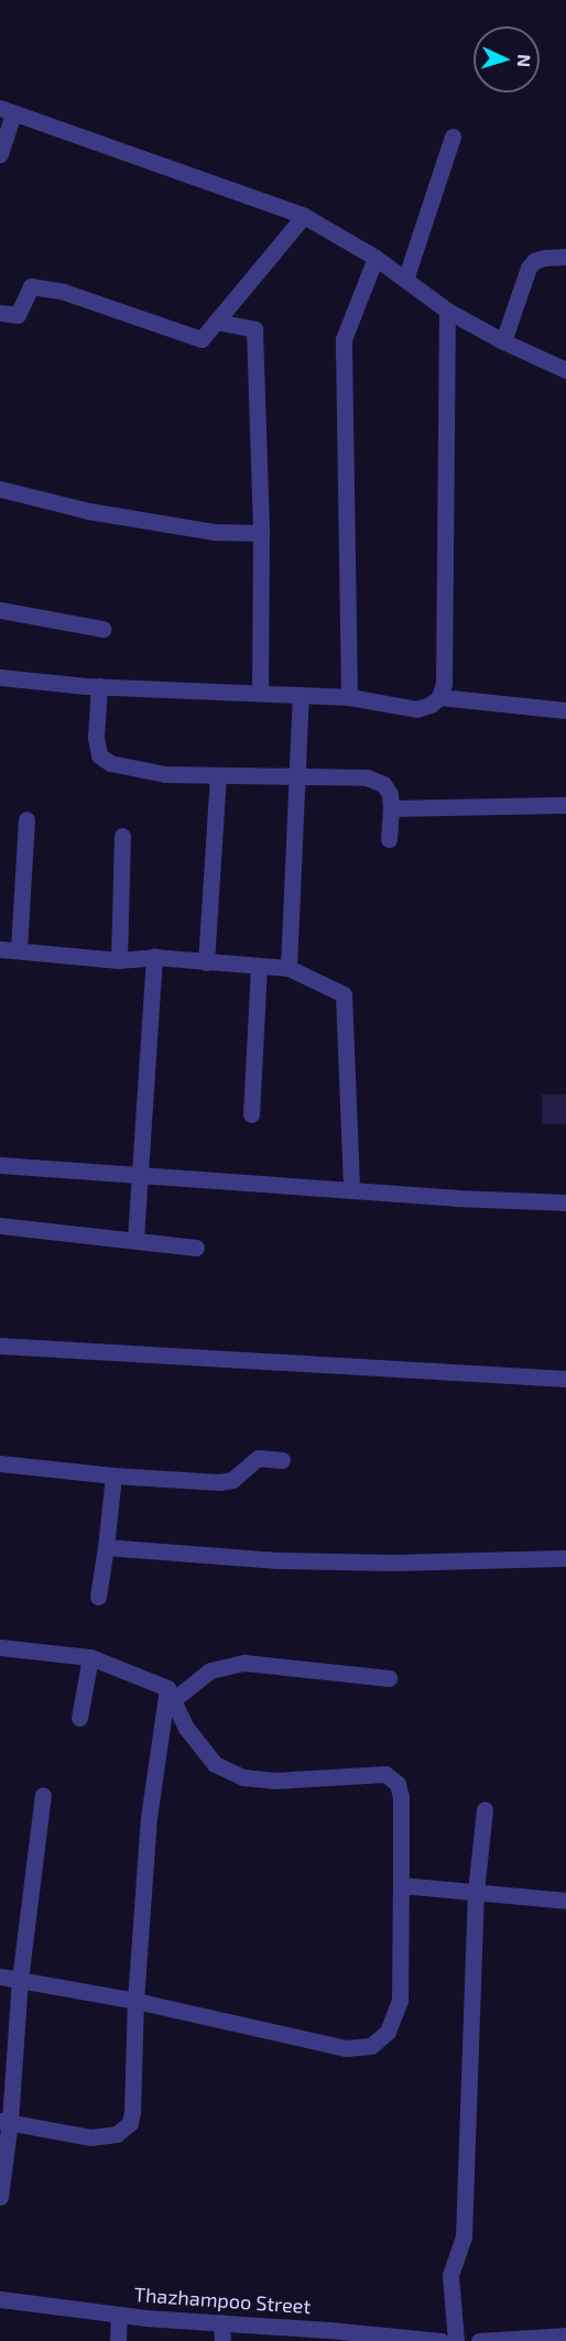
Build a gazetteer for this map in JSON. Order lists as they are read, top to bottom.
{
  "streets": {
    "street": ["Thazhampoo Street"]
  },
  "north": "right"
}
